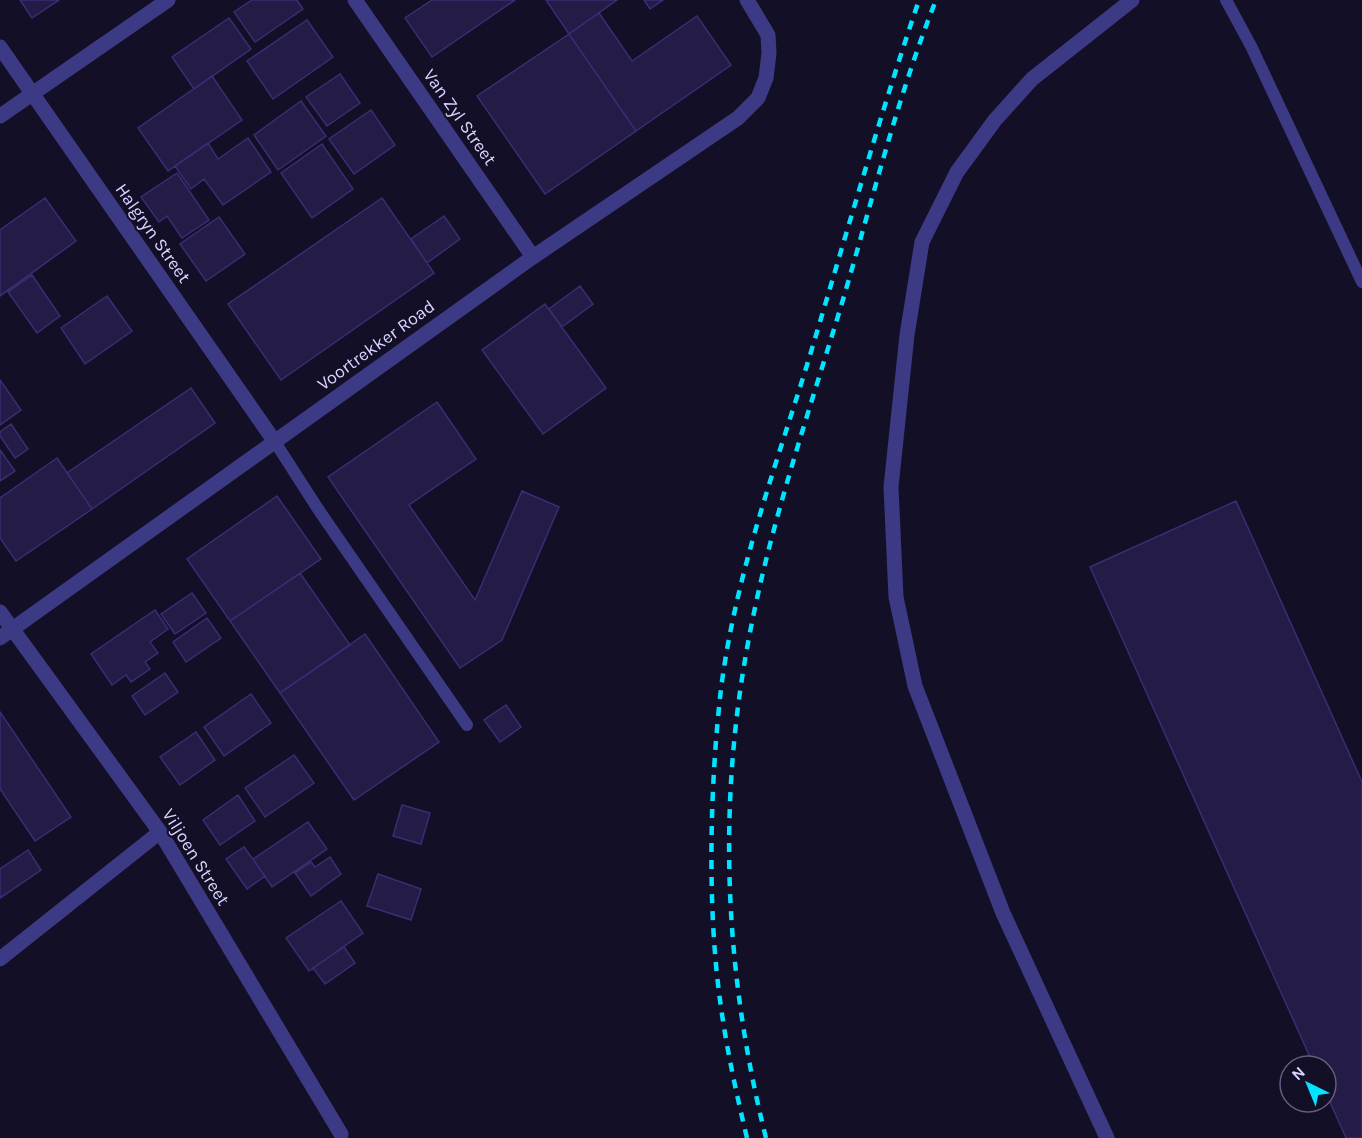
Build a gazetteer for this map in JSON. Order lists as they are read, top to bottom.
{
  "streets": {
    "street": [
      "Van Zyl Street",
      "Halgryn Street",
      "Voortrekker Road",
      "Viljoen Street"
    ]
  },
  "crossings": [
    ["Van Zyl Street", "Voortrekker Road"],
    ["Halgryn Street", "Voortrekker Road"],
    ["Voortrekker Road", "Viljoen Street"]
  ],
  "north": "top left"
}
